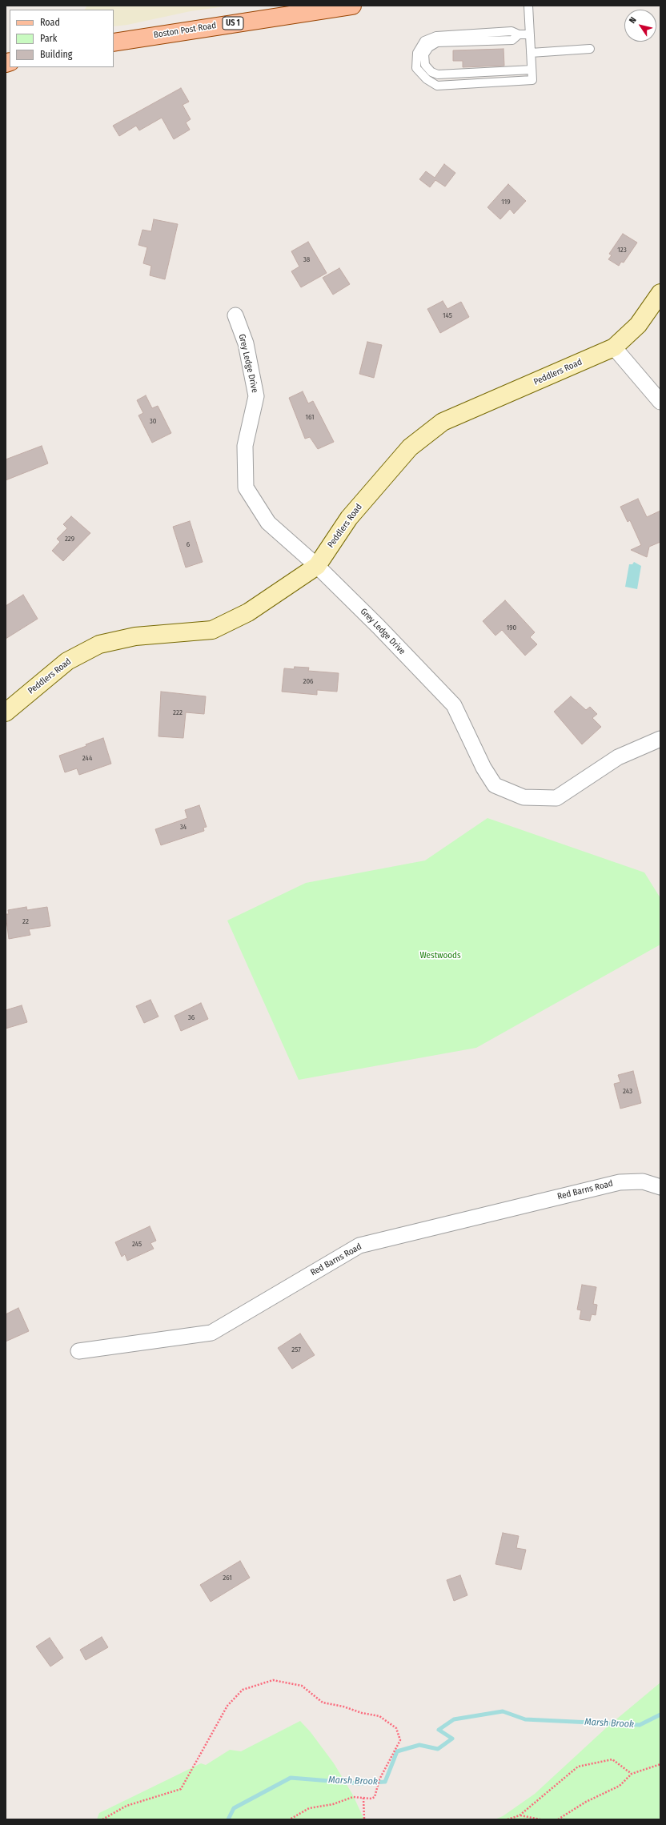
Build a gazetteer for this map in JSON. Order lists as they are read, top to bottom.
{
  "streets": {
    "main road": ["US 1", "Boston Post Road"],
    "street": ["Grey Ledge Drive", "Peddlers Road", "Red Barns Road"]
  },
  "crossings": [
    ["Grey Ledge Drive", "Peddlers Road"]
  ],
  "water": ["Marsh Brook"],
  "parks": ["Westwoods"],
  "house_numbers": [
    "119",
    "123",
    "38",
    "145",
    "161",
    "30",
    "229",
    "6",
    "190",
    "206",
    "222",
    "244",
    "34",
    "22",
    "36",
    "243",
    "245",
    "257",
    "261"
  ],
  "legend": ["Road", "Park", "Building"],
  "north": "top left"
}
